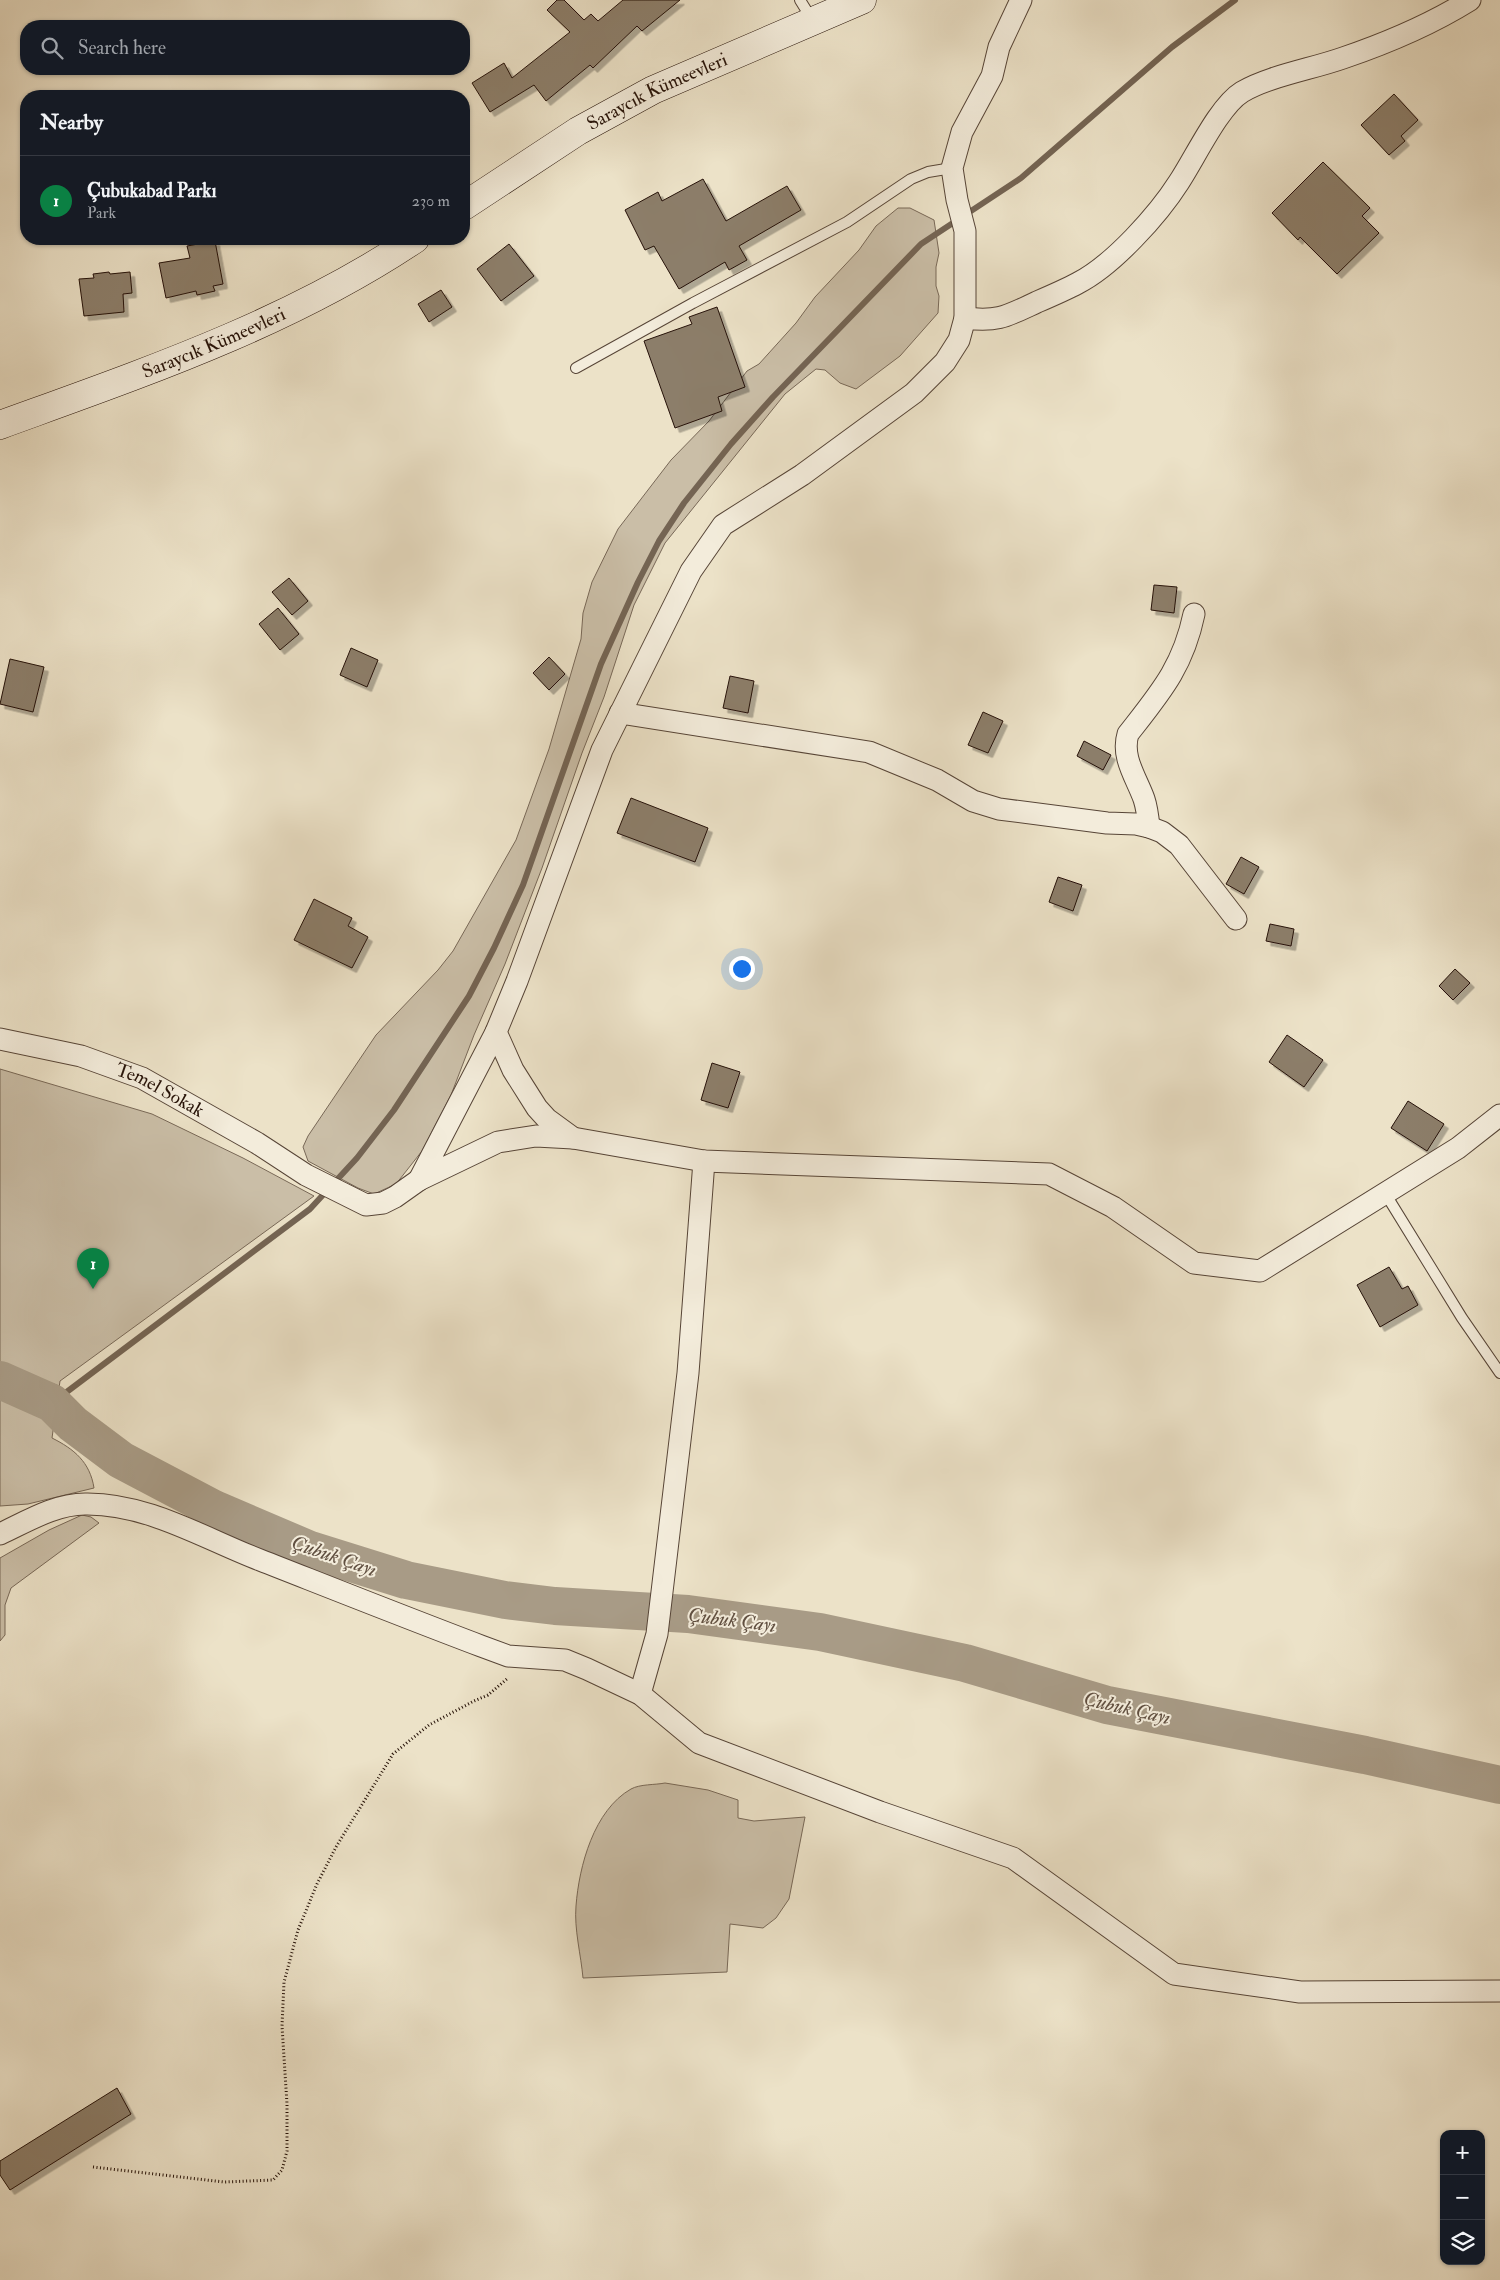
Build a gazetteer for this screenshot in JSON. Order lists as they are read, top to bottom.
{
  "streets": {
    "main road": ["Saraycık Kümeevleri"],
    "street": ["Temel Sokak"]
  },
  "water": ["Çubuk Çayı"],
  "page": {
    "search": "Search here",
    "heading": "Nearby",
    "list": [
      {
        "mark": "1",
        "name": "Çubukabad Parkı",
        "note": "Park",
        "value": "230 m"
      }
    ],
    "pins": "1",
    "map_buttons": ["+", "−"]
  }
}
